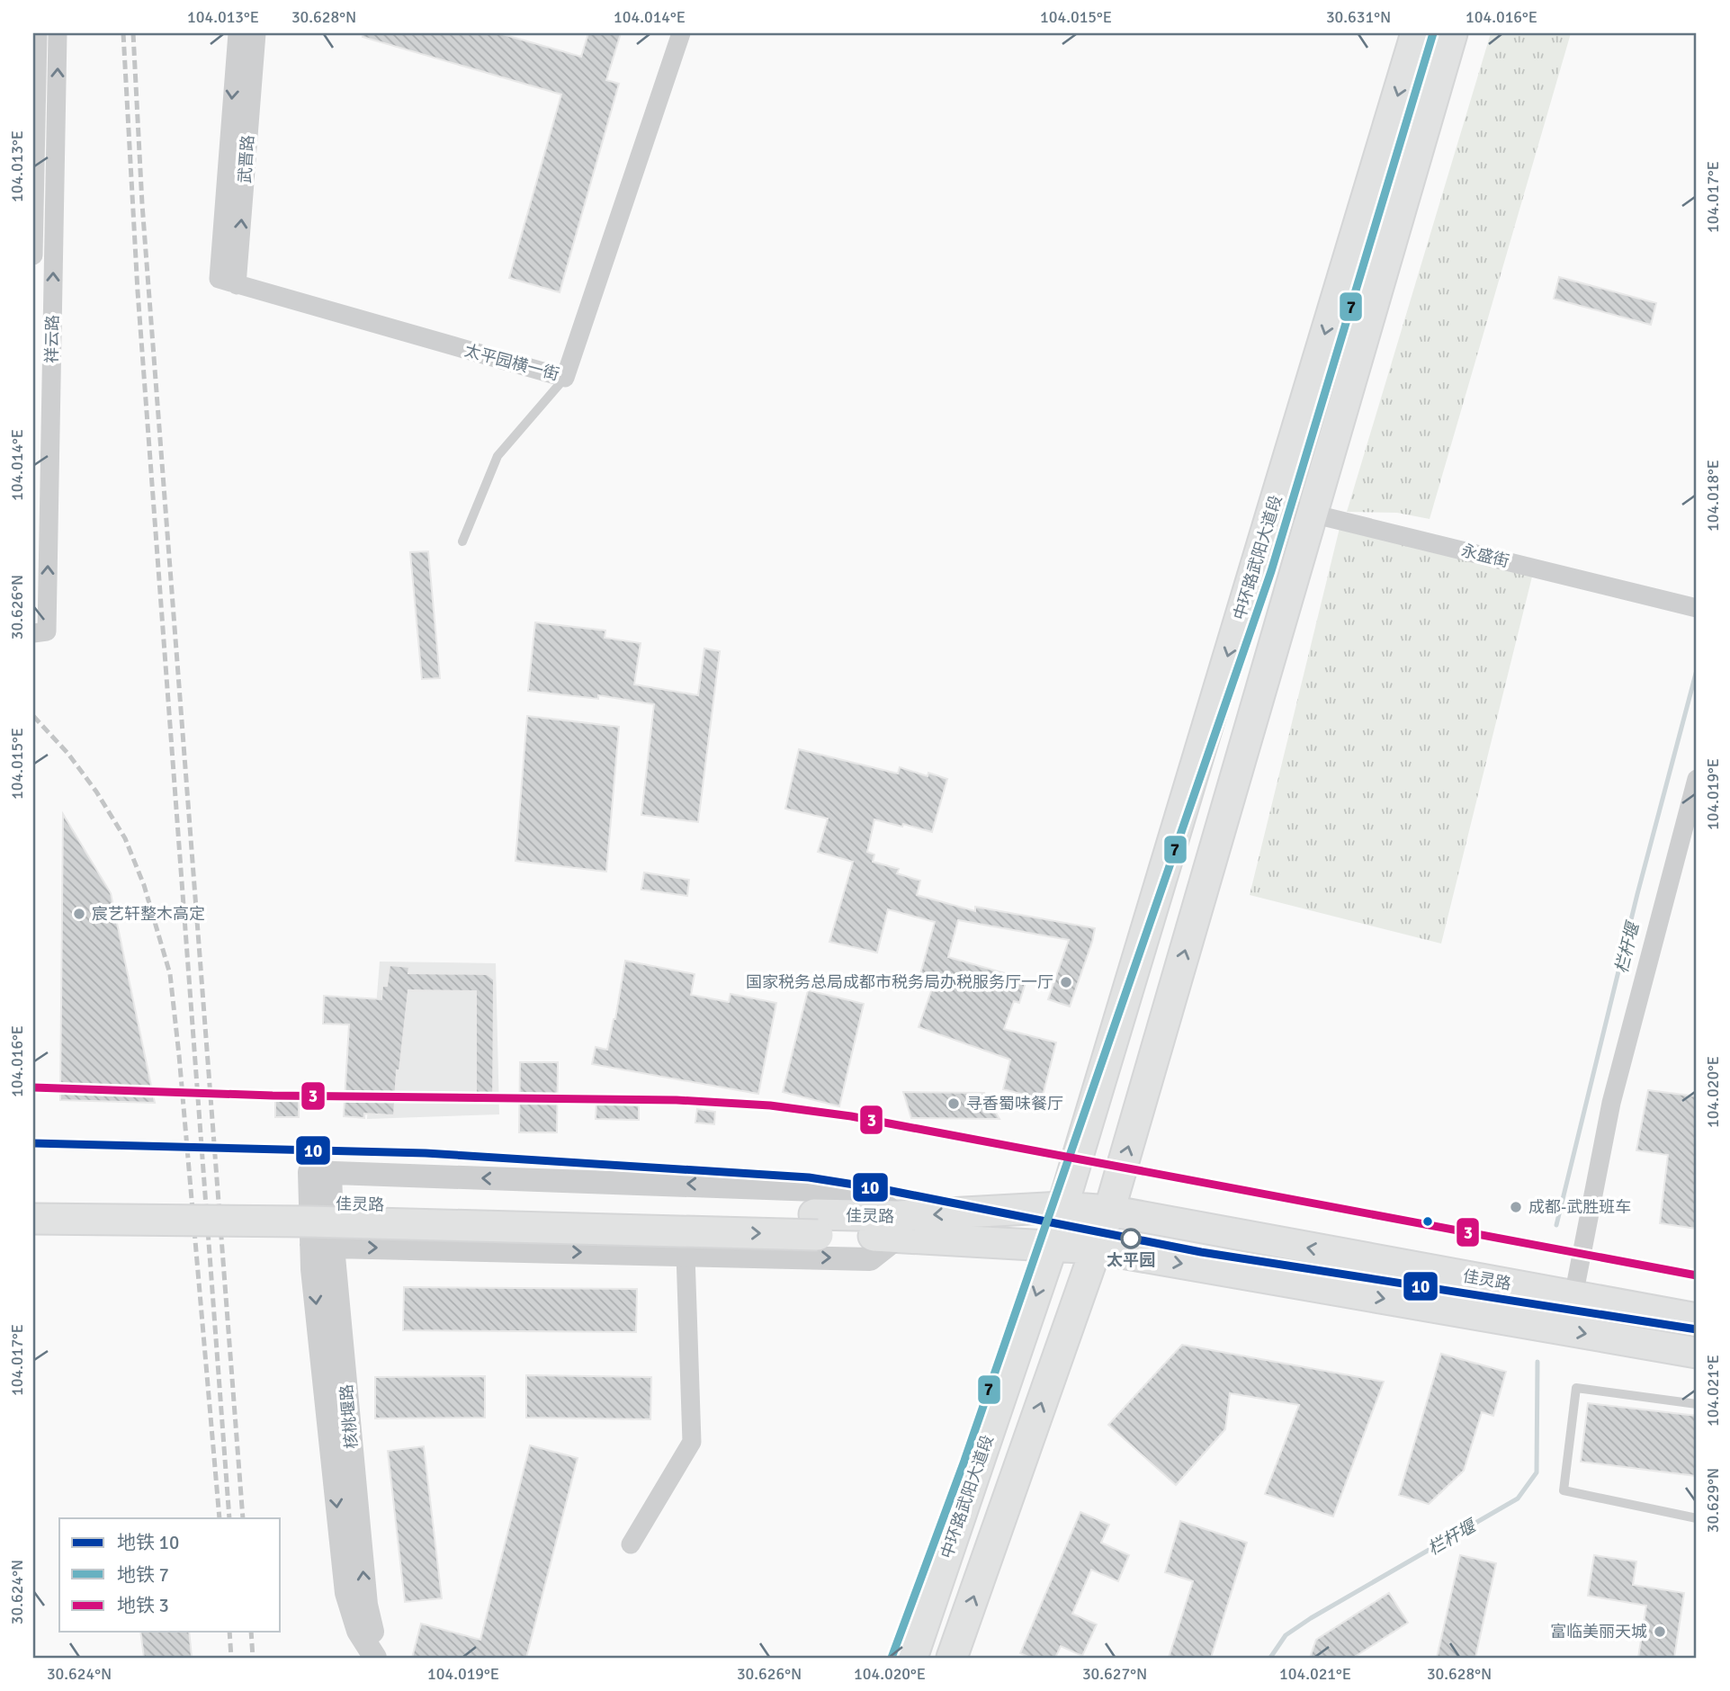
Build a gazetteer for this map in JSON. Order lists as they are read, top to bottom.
{
  "streets": {
    "main road": ["中环路武阳大道段", "佳灵路"],
    "street": [
      "武晋路",
      "祥云路",
      "太平园横一街",
      "永盛街",
      "核桃堰路"
    ]
  },
  "crossings": [
    ["武晋路", "太平园横一街"],
    ["永盛街", "中环路武阳大道段"],
    ["中环路武阳大道段", "佳灵路"],
    ["佳灵路", "核桃堰路"]
  ],
  "water": ["栏杆堰"],
  "places": [
    "宸艺轩整木高定",
    "国家税务总局成都市税务局办税服务厅一厅",
    "寻香蜀味餐厅",
    "成都-武胜班车",
    "太平园",
    "富临美丽天城"
  ],
  "lines": ["metro line 7", "metro line 3", "metro line 10"],
  "legend": ["地铁 10", "地铁 7", "地铁 3"],
  "coordinates": [
    "104.013°E",
    "30.628°N",
    "104.014°E",
    "104.015°E",
    "30.631°N",
    "104.016°E",
    "104.017°E",
    "104.018°E",
    "30.626°N",
    "104.019°E",
    "104.020°E",
    "104.021°E",
    "30.629°N",
    "30.624°N",
    "30.627°N"
  ]
}
